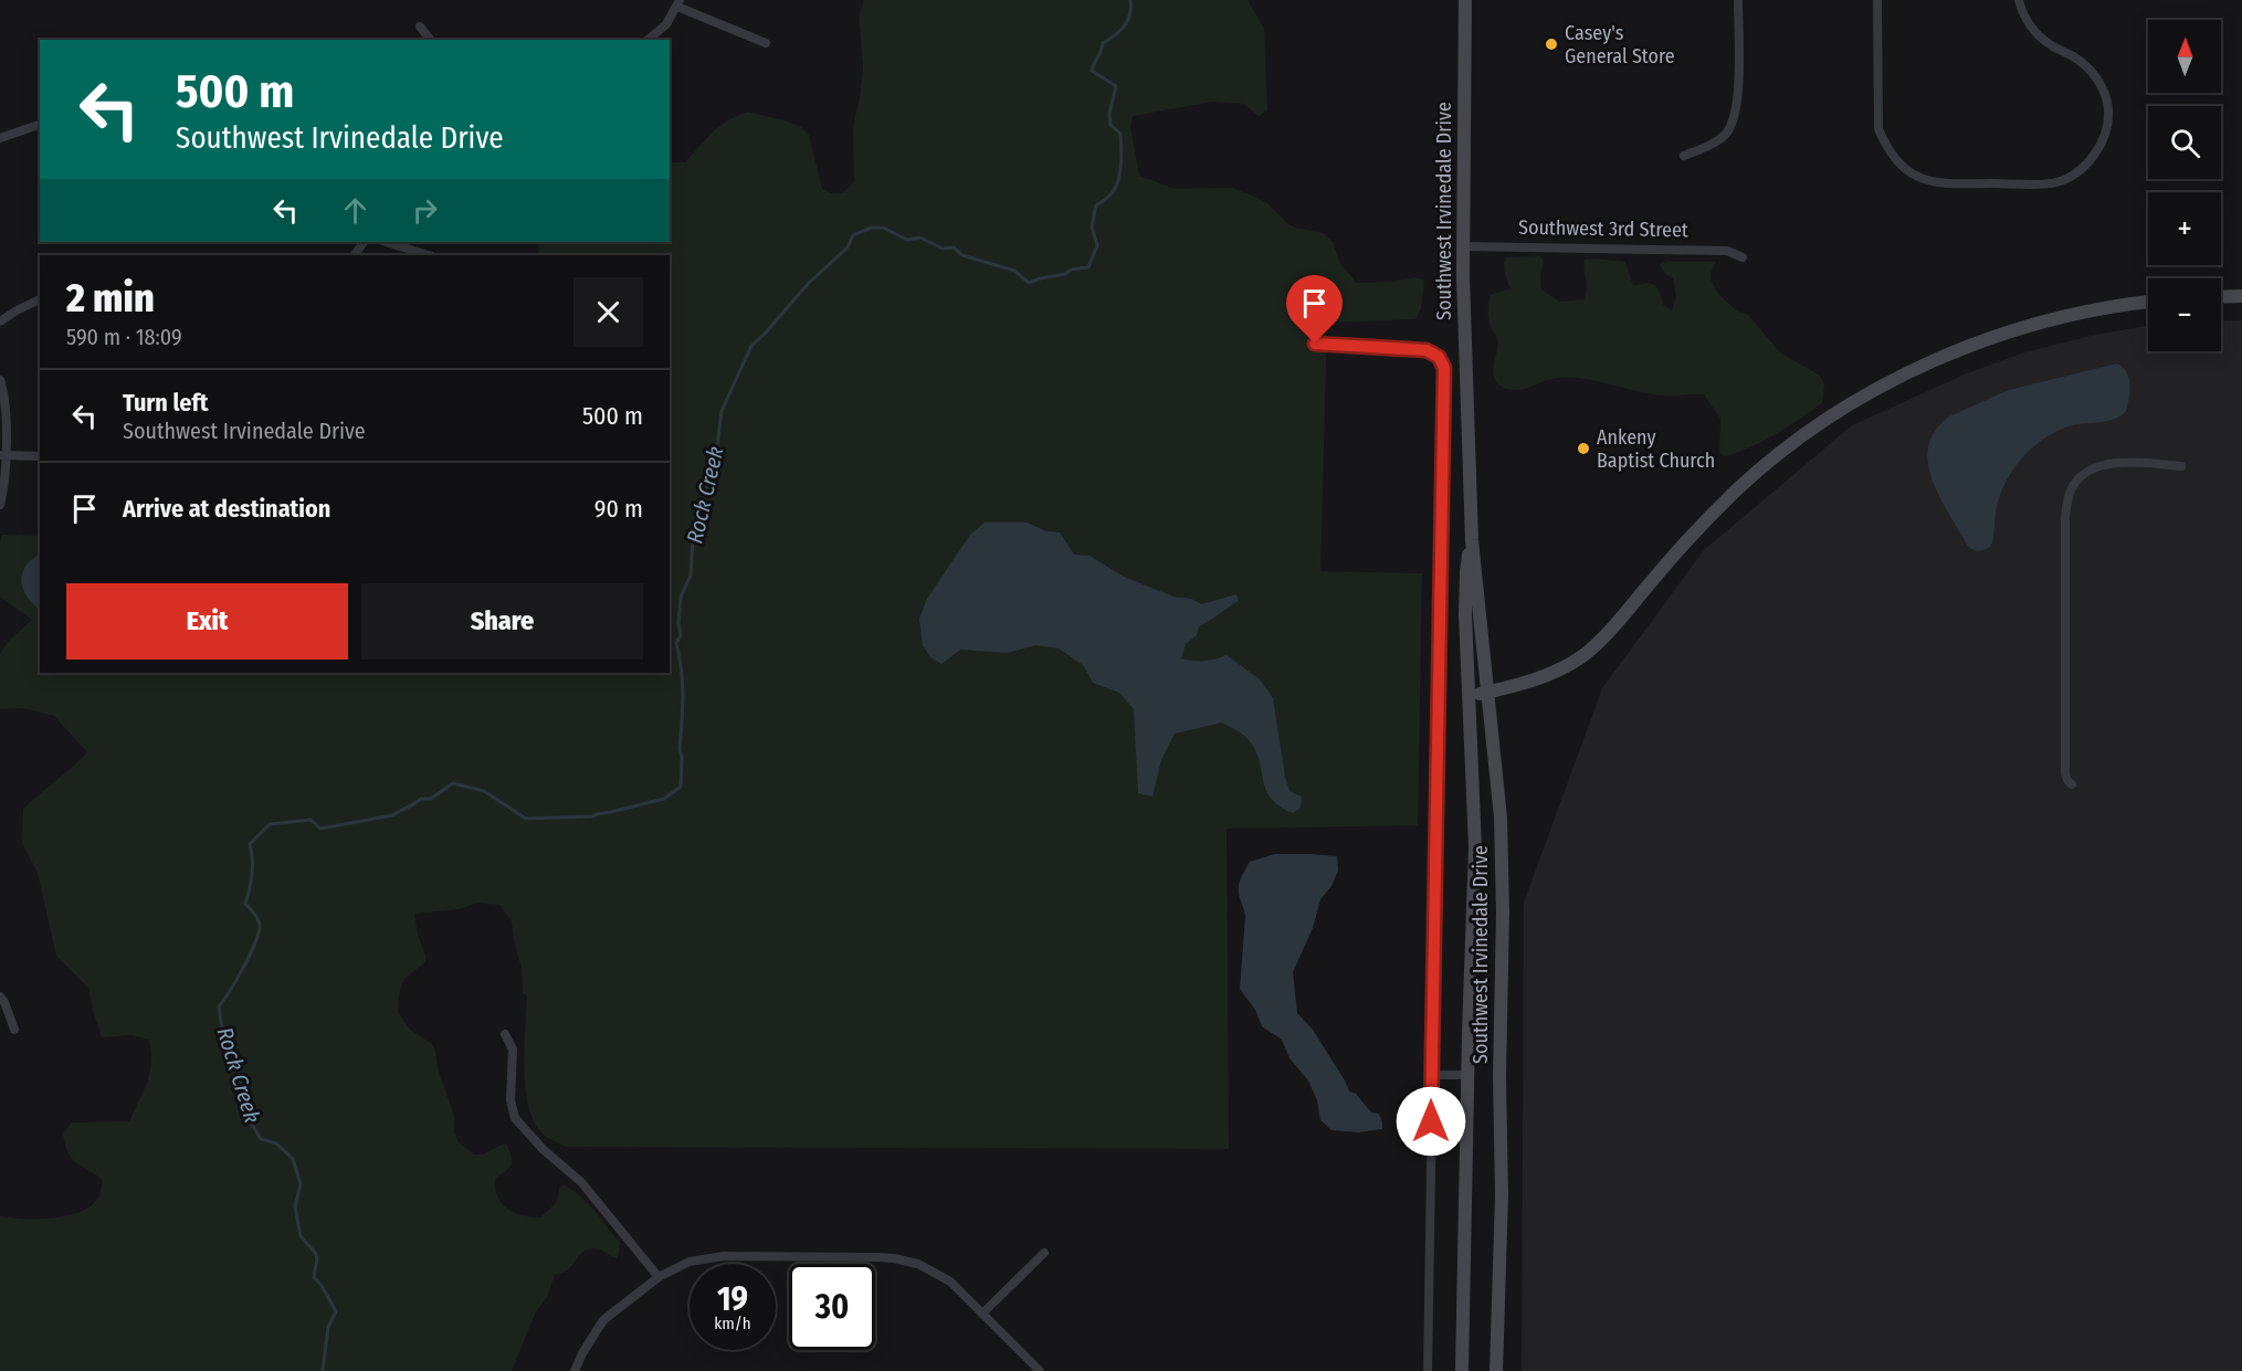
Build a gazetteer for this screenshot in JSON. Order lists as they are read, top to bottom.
{
  "streets": {
    "main road": ["Southwest Irvinedale Drive"],
    "street": ["Southwest 3rd Street"]
  },
  "crossings": [
    ["Southwest Irvinedale Drive", "Southwest 3rd Street"]
  ],
  "water": ["Rock Creek"],
  "places": ["Casey's General Store", "Ankeny Baptist Church"],
  "north": "top",
  "page": {
    "map_buttons": ["+", "−"],
    "turn": ["500 m", "Southwest Irvinedale Drive"],
    "heading": ["2 min", "590 m · 18:09"],
    "list": [
      {
        "name": "Turn left",
        "note": "Southwest Irvinedale Drive",
        "value": "500 m"
      },
      {
        "name": "Arrive at destination",
        "value": "90 m"
      }
    ],
    "buttons": ["Exit", "Share"],
    "speed": "19 km/h",
    "limit": "30"
  }
}
